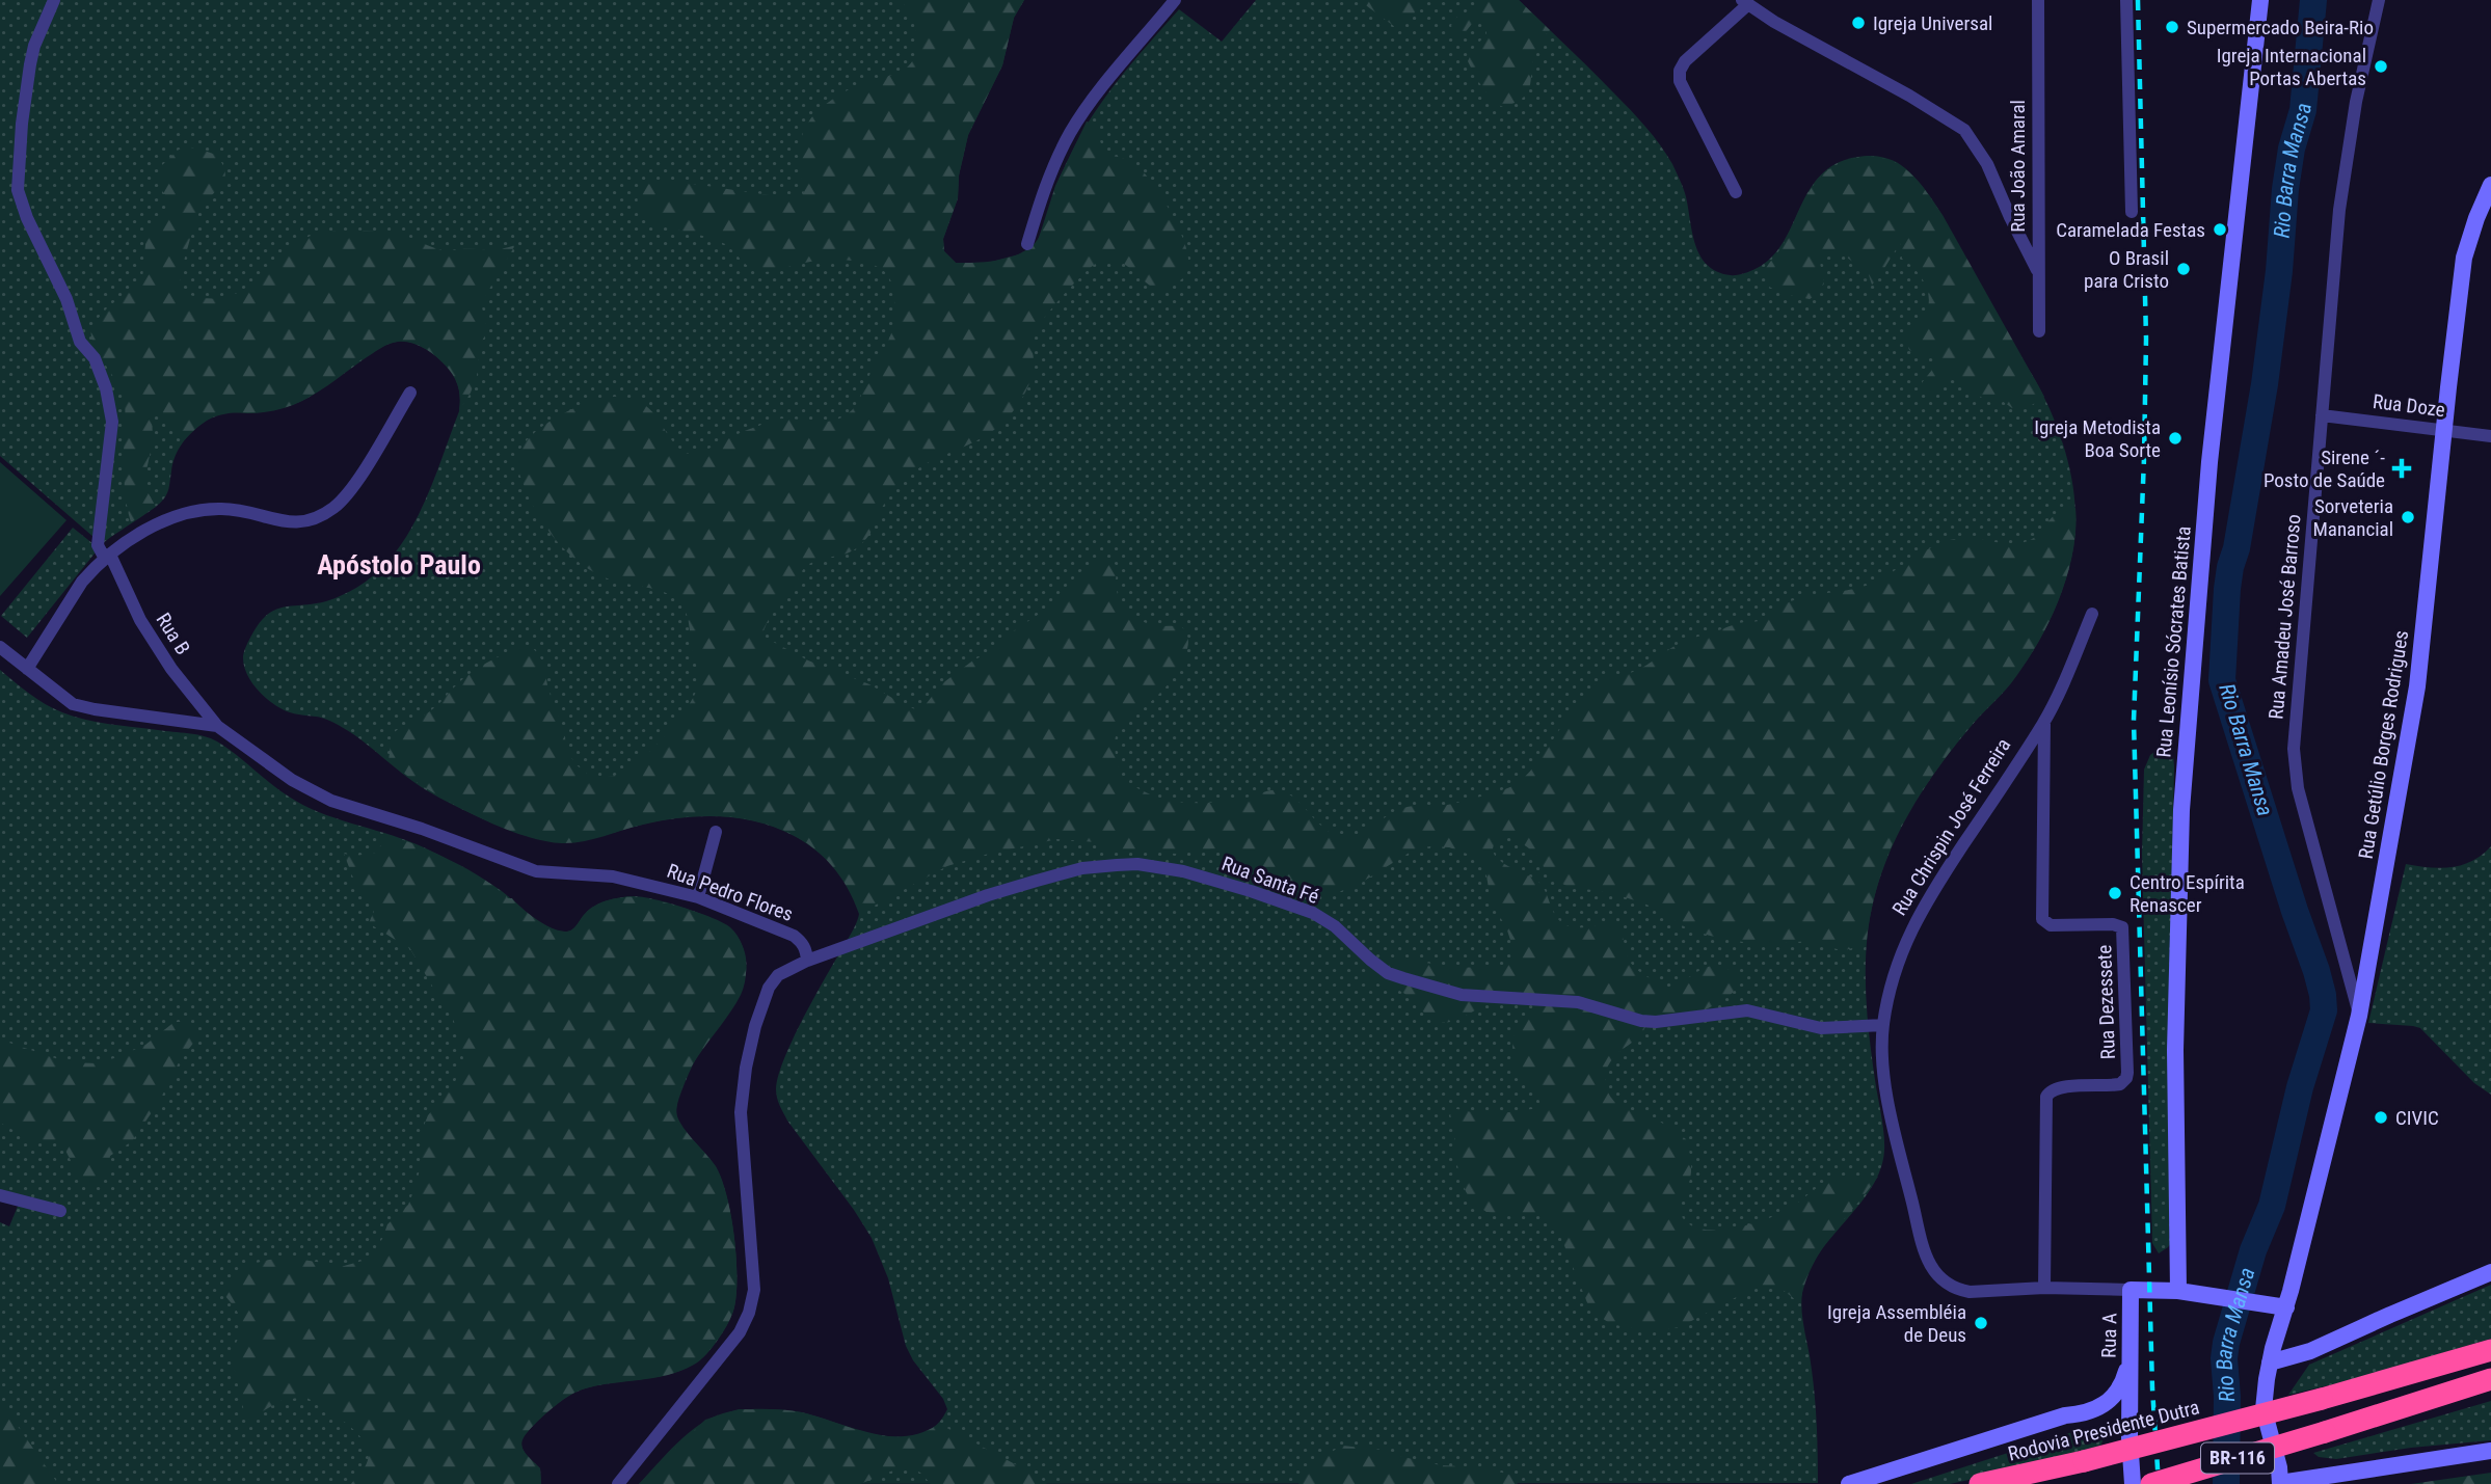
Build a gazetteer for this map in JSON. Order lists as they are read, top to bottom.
{
  "streets": {
    "highway": ["Rodovia Presidente Dutra", "BR-116"],
    "street": [
      "Rua João Amaral",
      "Rua Doze",
      "Rua Amadeu José Barroso",
      "Rua B",
      "Rua Leonísio Sócrates Batista",
      "Rua Getúlio Borges Rodrigues",
      "Rua Chrispin José Ferreira",
      "Rua Santa Fé",
      "Rua Pedro Flores",
      "Rua Dezessete",
      "Rua A"
    ]
  },
  "crossings": [
    ["Rua Doze", "Rua Amadeu José Barroso"],
    ["Rua Doze", "Rua Getúlio Borges Rodrigues"],
    ["Rua Amadeu José Barroso", "Rua Getúlio Borges Rodrigues"],
    ["Rua B", "Rua Pedro Flores"],
    ["Rua Leonísio Sócrates Batista", "Rua Chrispin José Ferreira"],
    ["Rua Getúlio Borges Rodrigues", "Rua Chrispin José Ferreira"],
    ["Rua Chrispin José Ferreira", "Rua Santa Fé"],
    ["Rua Chrispin José Ferreira", "Rua Dezessete"],
    ["Rua Chrispin José Ferreira", "Rua A"],
    ["Rua Santa Fé", "Rua Pedro Flores"]
  ],
  "districts": ["Apóstolo Paulo"],
  "water": ["Rio Barra Mansa"],
  "places": {
    "other": [
      "Igreja Universal",
      "Supermercado Beira-Rio",
      "Igreja Internacional Portas Abertas",
      "Caramelada Festas",
      "O Brasil para Cristo",
      "Igreja Metodista Boa Sorte",
      "Sorveteria Manancial",
      "Centro Espírita Renascer",
      "CIVIC",
      "Igreja Assembléia de Deus"
    ],
    "health": ["Sirene ´- Posto de Saúde"]
  }
}
